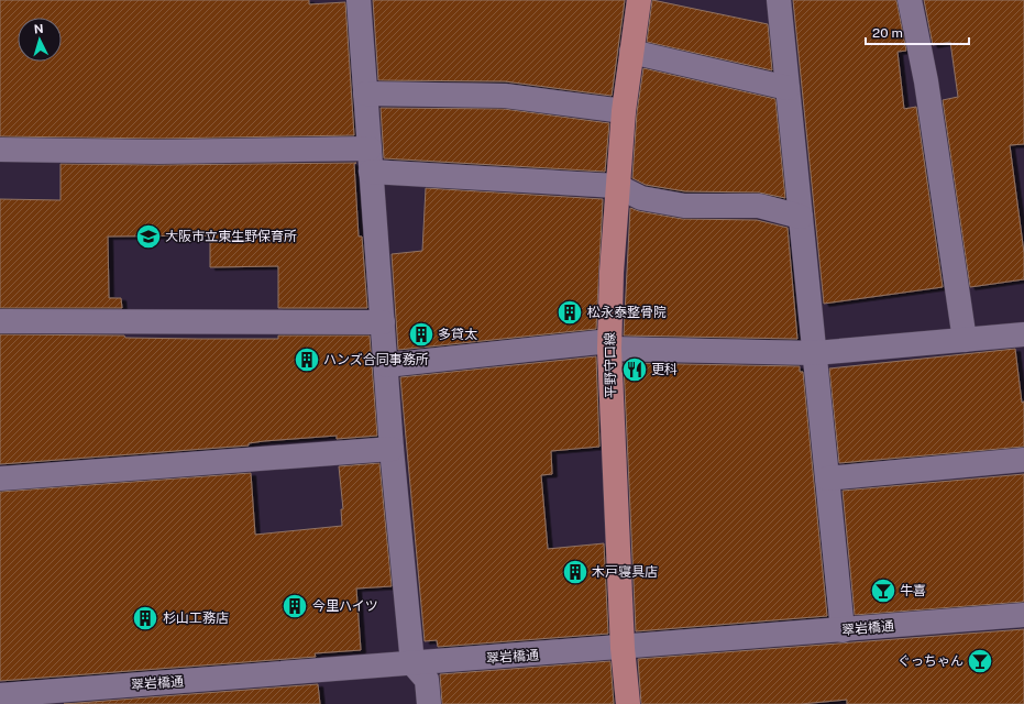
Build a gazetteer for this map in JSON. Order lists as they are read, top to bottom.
{
  "streets": {
    "main road": ["平野守口線"],
    "street": ["翠岩橋通"]
  },
  "crossings": [
    ["平野守口線", "翠岩橋通"]
  ],
  "places": {
    "school or university": ["大阪市立東生野保育所"],
    "building": [
      "松永泰整骨院",
      "多貸太",
      "ハンズ合同事務所",
      "木戸寝具店",
      "今里ハイツ",
      "杉山工務店"
    ],
    "restaurant": ["更科"],
    "bar": ["牛喜", "ぐっちゃん"]
  },
  "scale_bar": "20 m",
  "north": "top"
}
